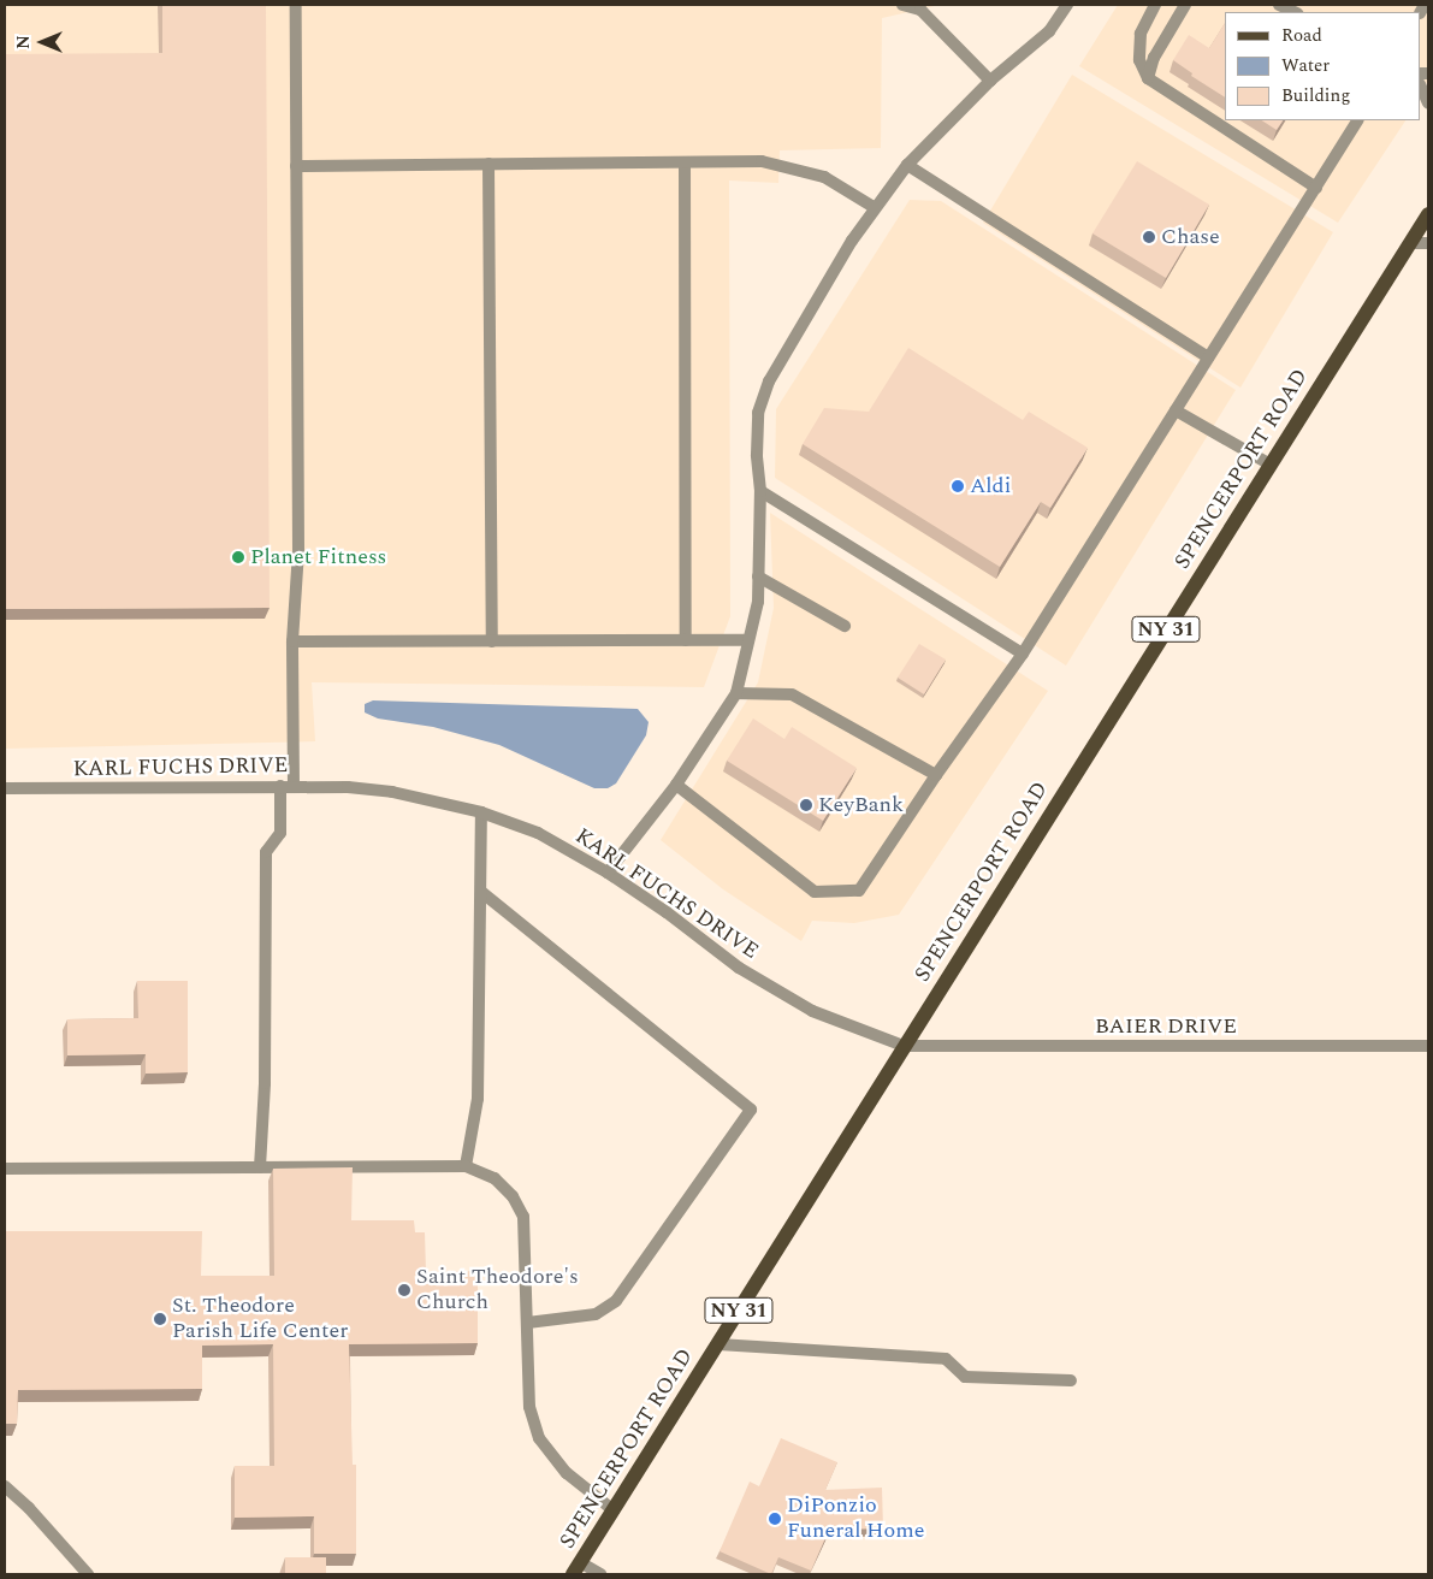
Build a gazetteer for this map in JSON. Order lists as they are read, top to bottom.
{
  "streets": {
    "main road": ["SPENCERPORT ROAD", "NY 31"],
    "street": ["KARL FUCHS DRIVE", "BAIER DRIVE"]
  },
  "crossings": [
    ["SPENCERPORT ROAD", "KARL FUCHS DRIVE"],
    ["SPENCERPORT ROAD", "BAIER DRIVE"],
    ["KARL FUCHS DRIVE", "BAIER DRIVE"]
  ],
  "places": [
    "Chase",
    "Aldi",
    "Planet Fitness",
    "KeyBank",
    "Saint Theodore's Church",
    "St. Theodore Parish Life Center",
    "DiPonzio Funeral Home"
  ],
  "legend": ["Road", "Water", "Building"],
  "north": "left"
}
